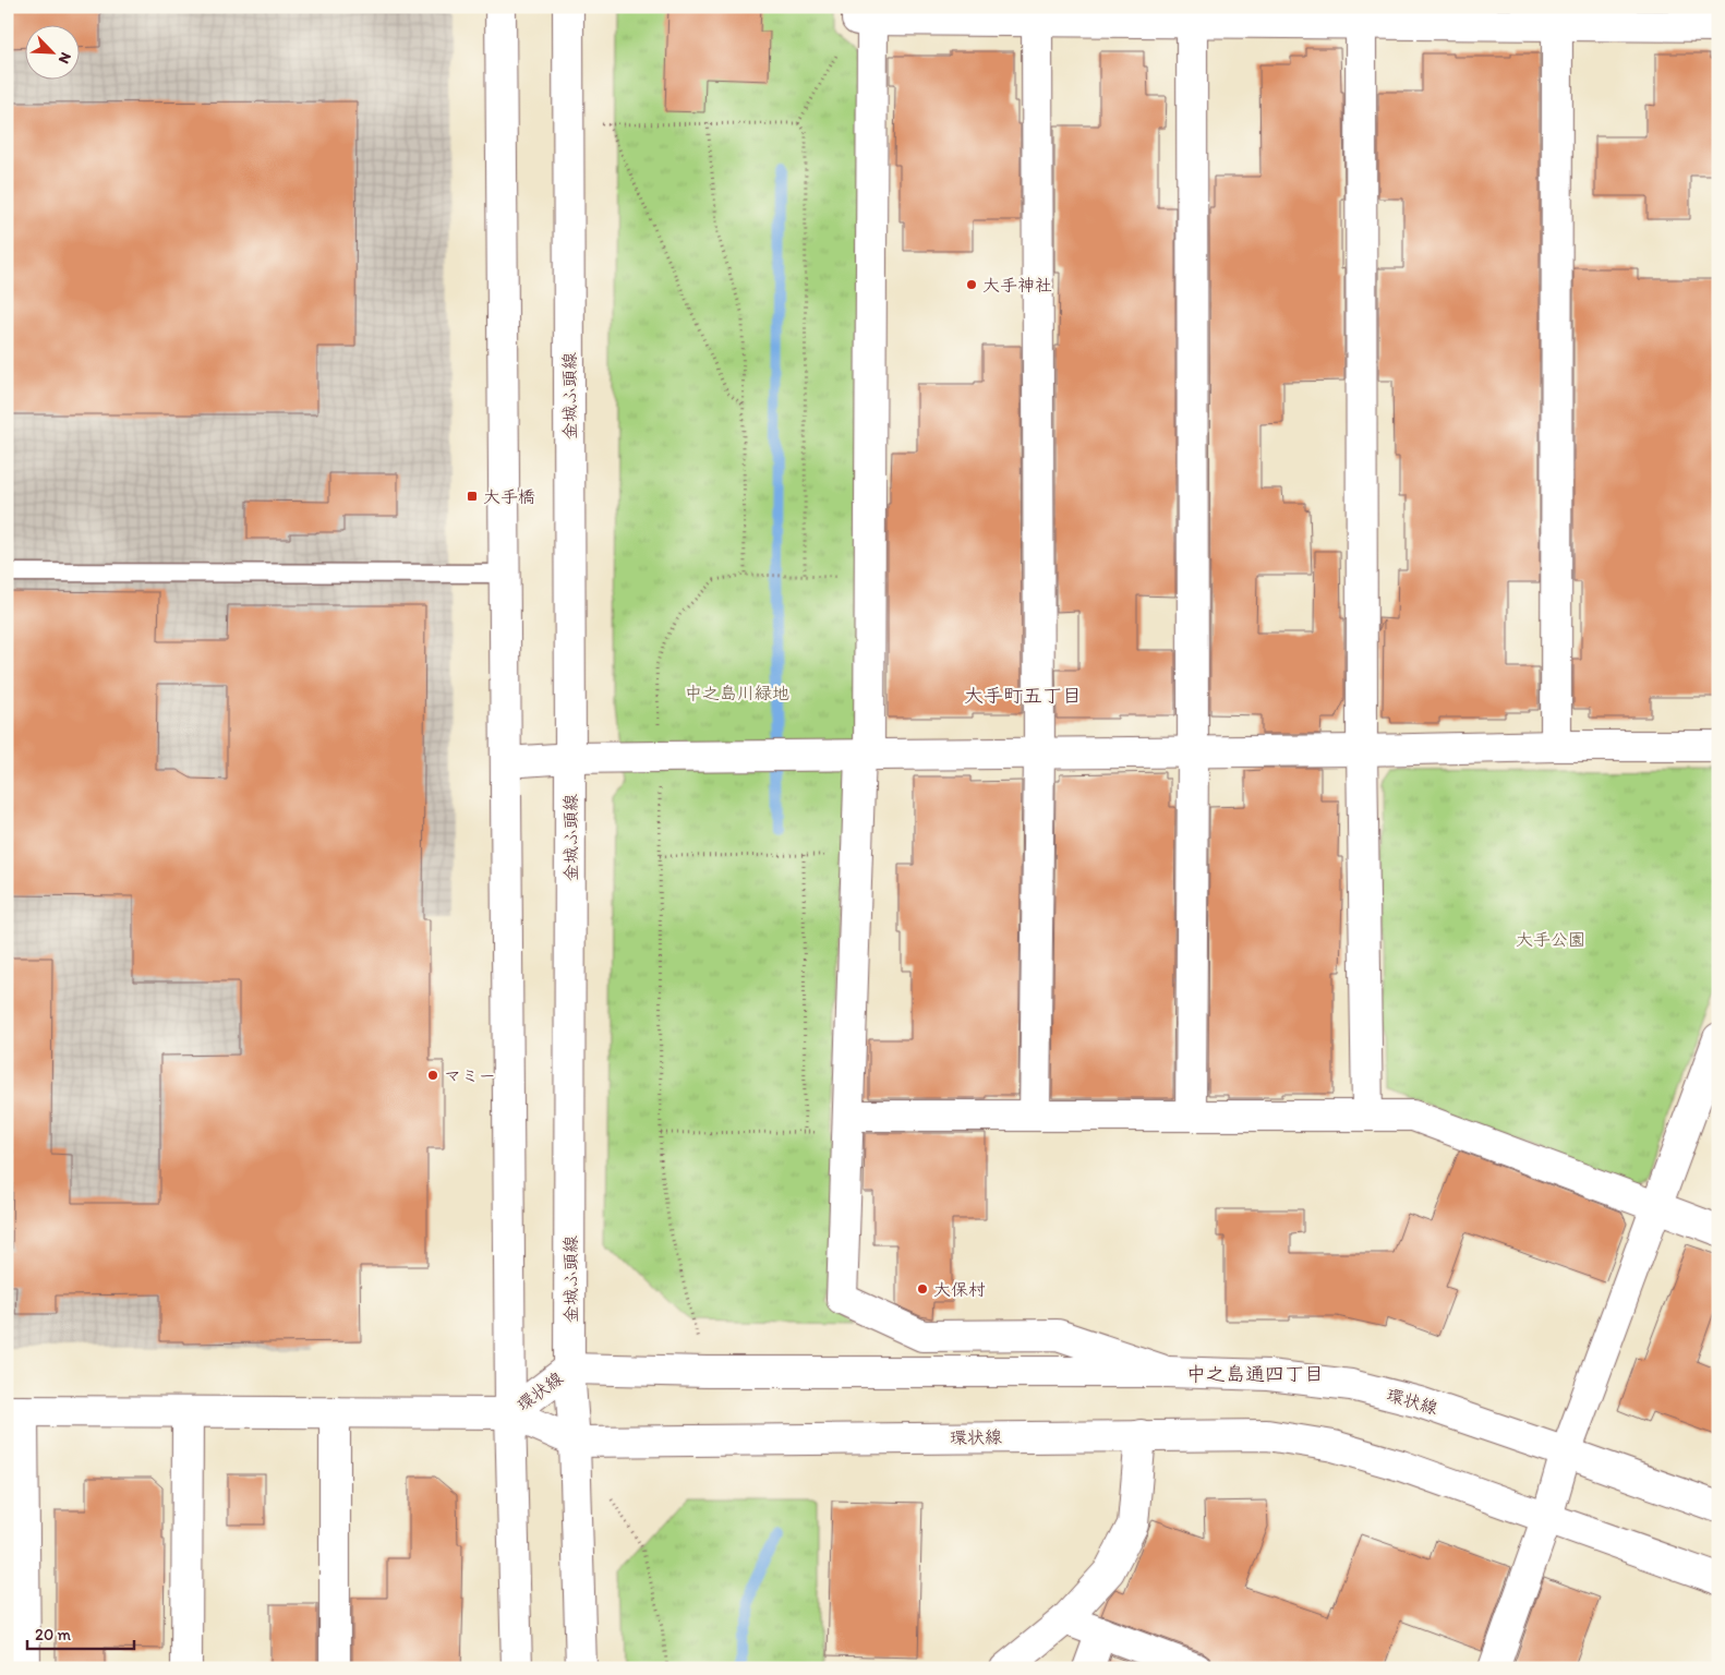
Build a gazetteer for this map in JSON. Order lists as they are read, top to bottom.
{
  "streets": {
    "street": ["金城ふ頭線", "環状線"]
  },
  "crossings": [
    ["金城ふ頭線", "環状線"]
  ],
  "districts": ["大手町五丁目", "中之島通四丁目"],
  "parks": ["中之島川緑地", "大手公園"],
  "places": {
    "other": ["大手神社", "マミー", "大保村"],
    "transit": ["大手橋"]
  },
  "scale_bar": "20 m",
  "north": "bottom right"
}
